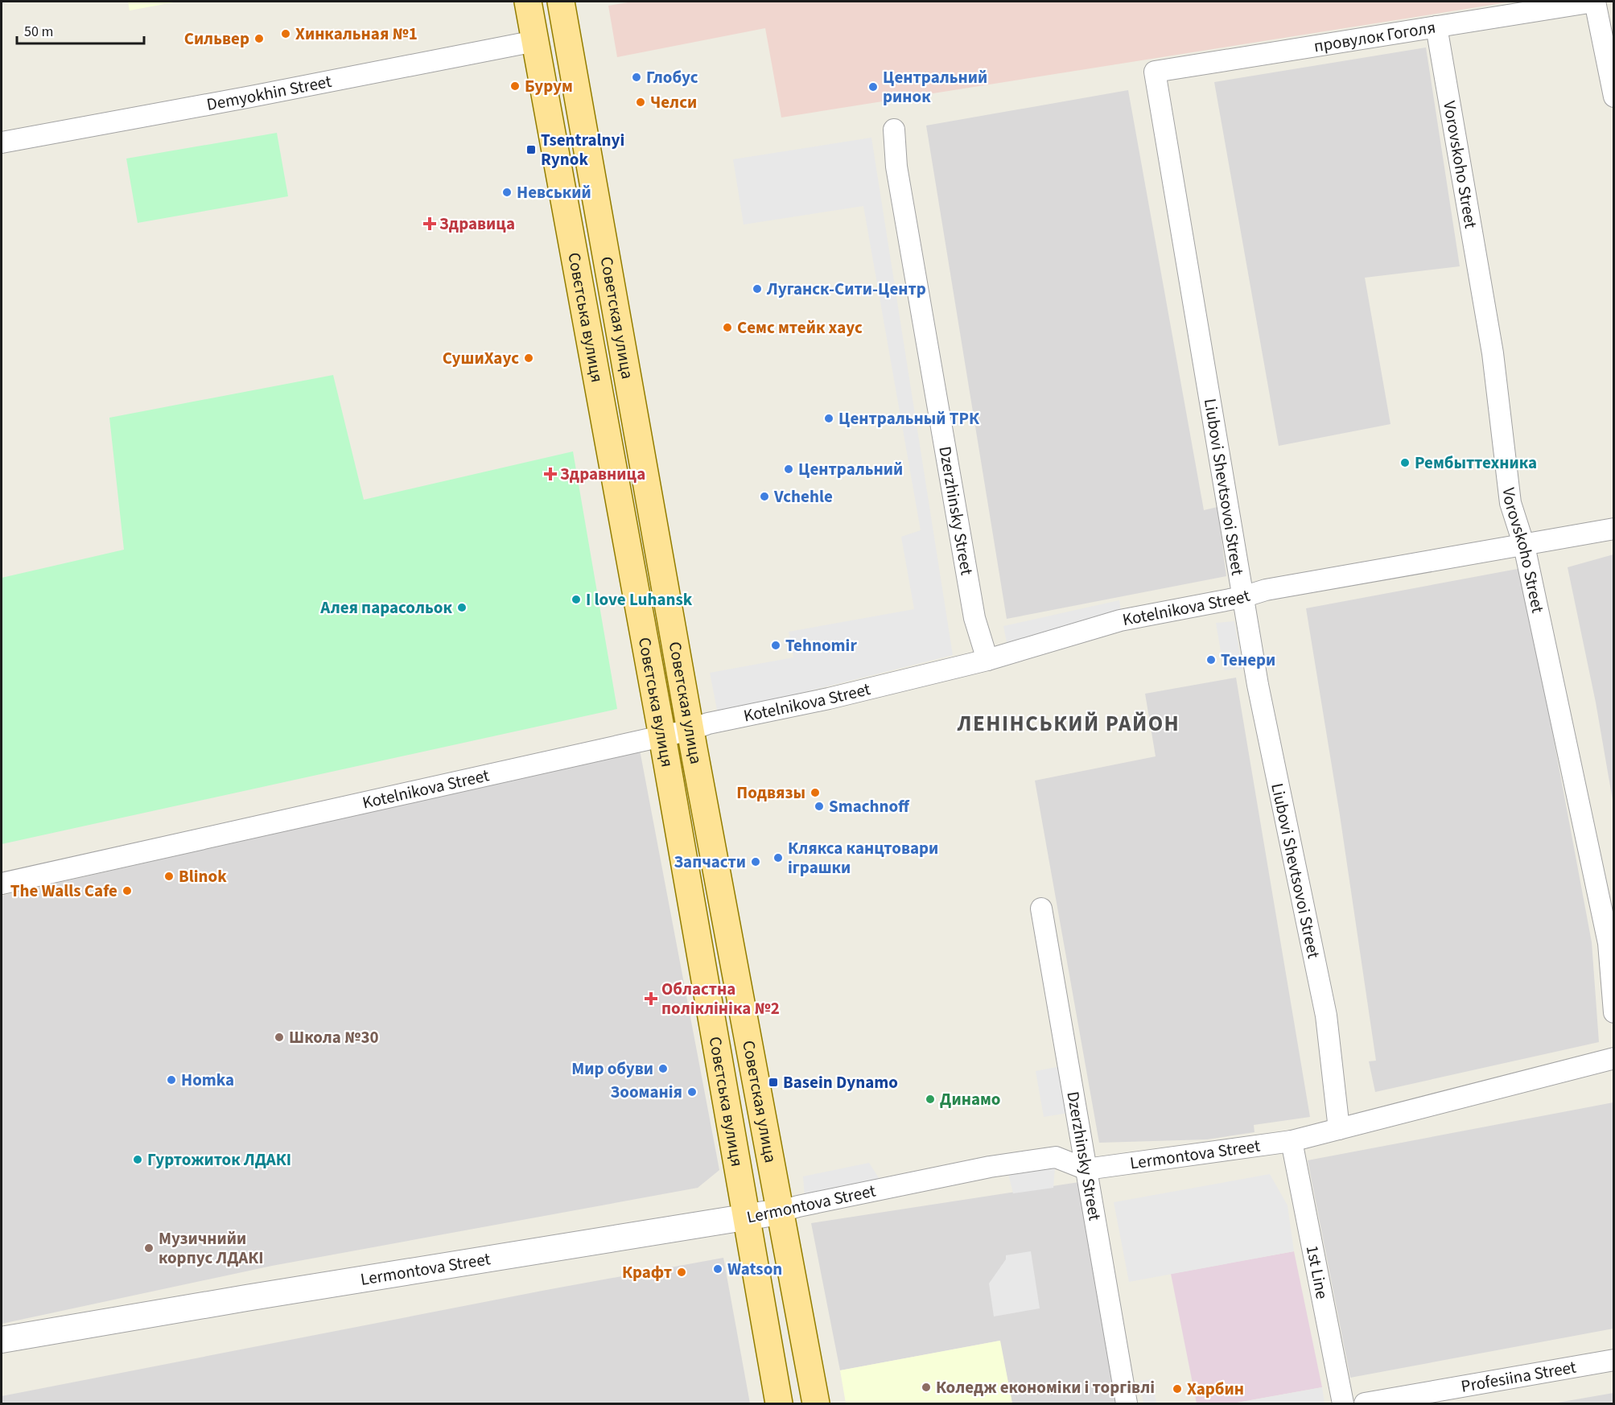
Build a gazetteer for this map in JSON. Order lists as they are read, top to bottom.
{
  "streets": {
    "main road": ["Совєтська вулиця", "Советская улица"],
    "street": [
      "провулок Гоголя",
      "Demyokhin Street",
      "Vorovskoho Street",
      "Liubovi Shevtsovoi Street",
      "Dzerzhinsky Street",
      "Kotelnikova Street",
      "Lermontova Street",
      "1st Line",
      "Profesiina Street"
    ]
  },
  "crossings": [
    ["провулок Гоголя", "Vorovskoho Street"],
    ["провулок Гоголя", "Liubovi Shevtsovoi Street"],
    ["Demyokhin Street", "Совєтська вулиця"],
    ["Vorovskoho Street", "Kotelnikova Street"],
    ["Совєтська вулиця", "Kotelnikova Street"],
    ["Совєтська вулиця", "Lermontova Street"],
    ["Советская улица", "Kotelnikova Street"],
    ["Советская улица", "Lermontova Street"],
    ["Liubovi Shevtsovoi Street", "Kotelnikova Street"],
    ["Liubovi Shevtsovoi Street", "Lermontova Street"],
    ["Dzerzhinsky Street", "Kotelnikova Street"],
    ["Dzerzhinsky Street", "Lermontova Street"],
    ["Lermontova Street", "1st Line"]
  ],
  "districts": ["ЛЕНІНСЬКИЙ РАЙОН"],
  "places": {
    "other": [
      "Хинкальная №1",
      "Сильвер",
      "Глобус",
      "Бурум",
      "Центральний ринок",
      "Челси",
      "Невський",
      "Луганск-Сити-Центр",
      "Семс мтейк хаус",
      "СушиХаус",
      "Центральный ТРК",
      "Рембыттехника",
      "Центральний",
      "Vchehle",
      "I love Luhansk",
      "Алея парасольок",
      "Tehnomir",
      "Тенери",
      "Подвязы",
      "Smachnoff",
      "Клякса канцтовари іграшки",
      "Запчасти",
      "Blinok",
      "The Walls Cafe",
      "Школа №30",
      "Мир обуви",
      "Homka",
      "Зооманія",
      "Динамо",
      "Гуртожиток ЛДАКІ",
      "Музичнийи корпус ЛДАКІ",
      "Watson",
      "Крафт",
      "Коледж економіки і торгівлі",
      "Харбин"
    ],
    "transit": ["Tsentralnyi Rynok", "Basein Dynamo"],
    "health": ["Здравица", "Здравница", "Областна поліклініка №2"]
  },
  "scale_bar": "50 m"
}
